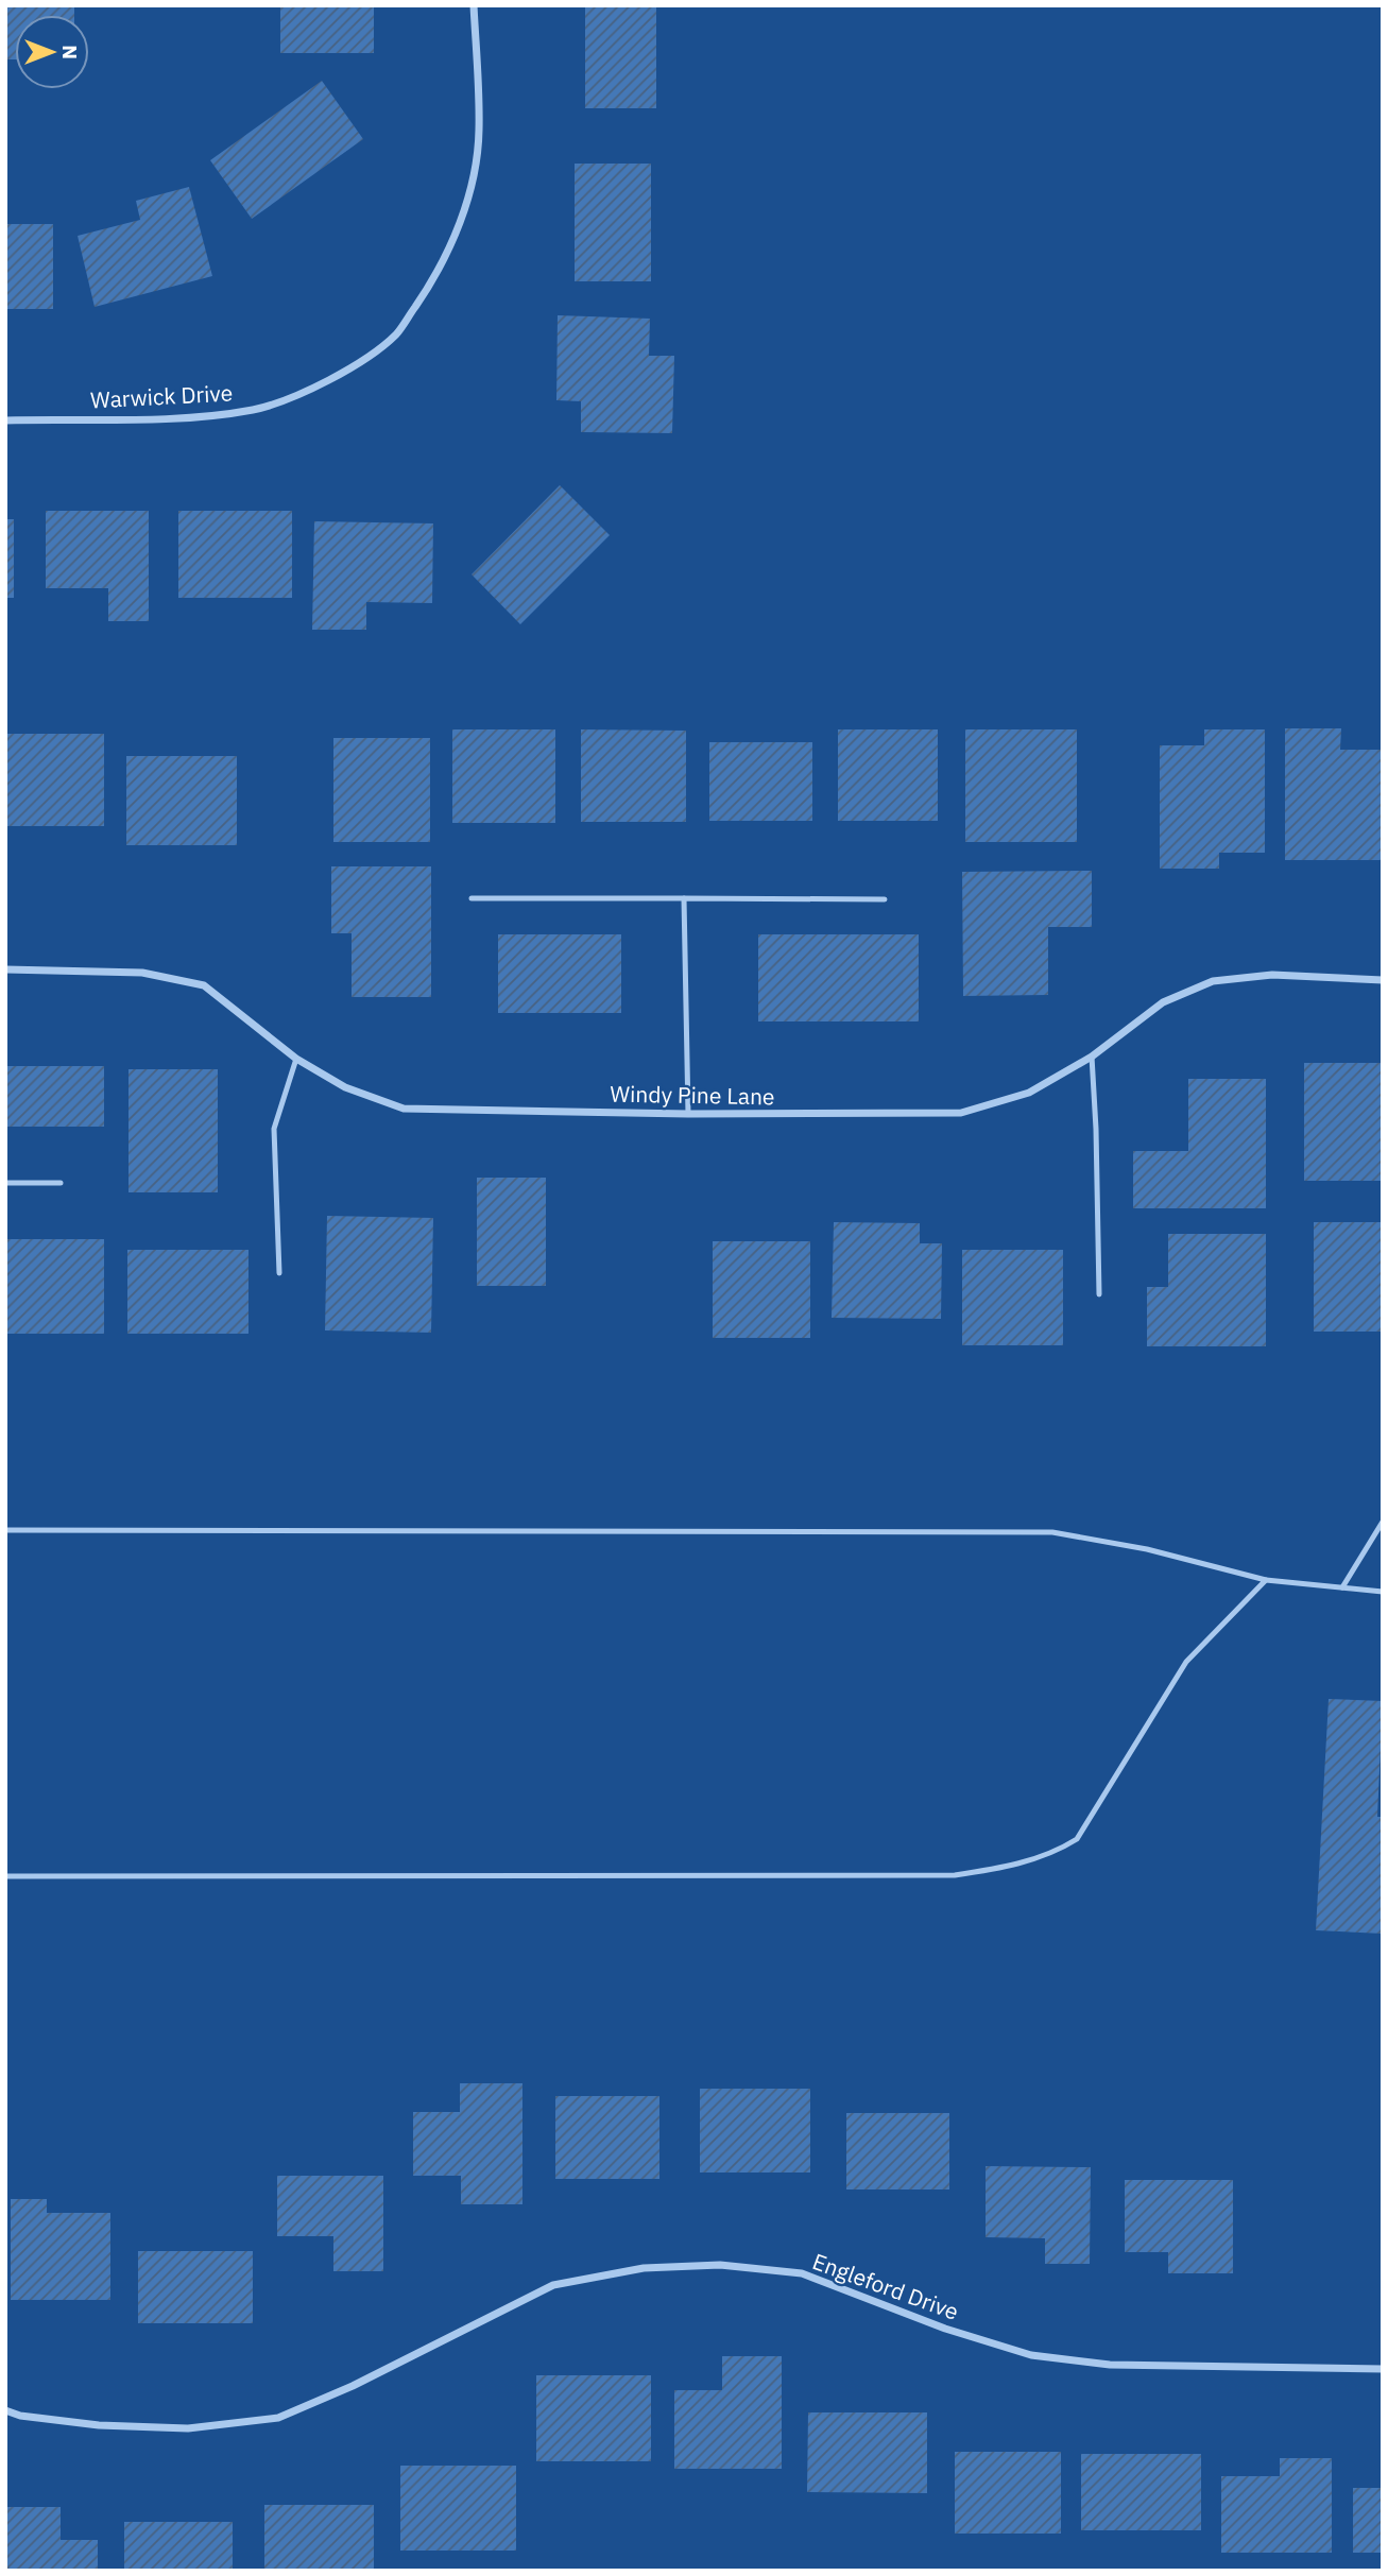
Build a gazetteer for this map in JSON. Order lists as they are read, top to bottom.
{
  "streets": {
    "street": ["Warwick Drive", "Windy Pine Lane", "Engleford Drive"]
  },
  "north": "right"
}
